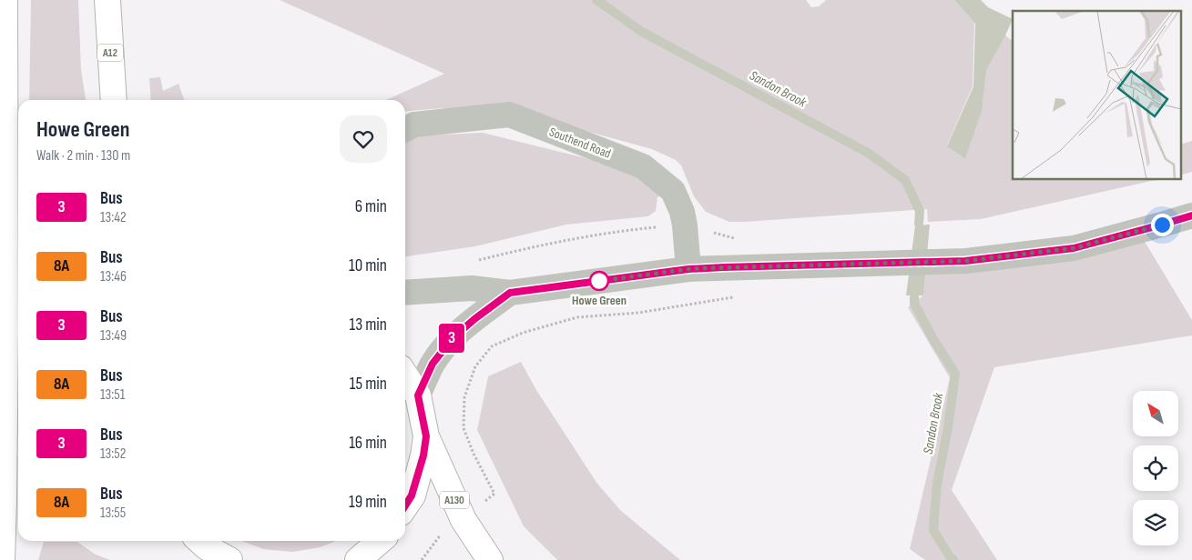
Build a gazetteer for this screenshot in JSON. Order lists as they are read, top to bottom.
{
  "streets": {
    "highway": ["A12", "A130"],
    "street": ["Southend Road"]
  },
  "water": ["Sandon Brook"],
  "places": ["Howe Green"],
  "lines": ["bus line 3"],
  "north": "top left",
  "page": {
    "on_map": "3",
    "heading": ["Howe Green", "Walk · 2 min · 130 m"],
    "list": [
      {
        "mark": "3",
        "name": "Bus",
        "note": "13:42",
        "value": "6 min"
      },
      {
        "mark": "8A",
        "name": "Bus",
        "note": "13:46",
        "value": "10 min"
      },
      {
        "mark": "3",
        "name": "Bus",
        "note": "13:49",
        "value": "13 min"
      },
      {
        "mark": "8A",
        "name": "Bus",
        "note": "13:51",
        "value": "15 min"
      },
      {
        "mark": "3",
        "name": "Bus",
        "note": "13:52",
        "value": "16 min"
      },
      {
        "mark": "8A",
        "name": "Bus",
        "note": "13:55",
        "value": "19 min"
      }
    ]
  }
}
